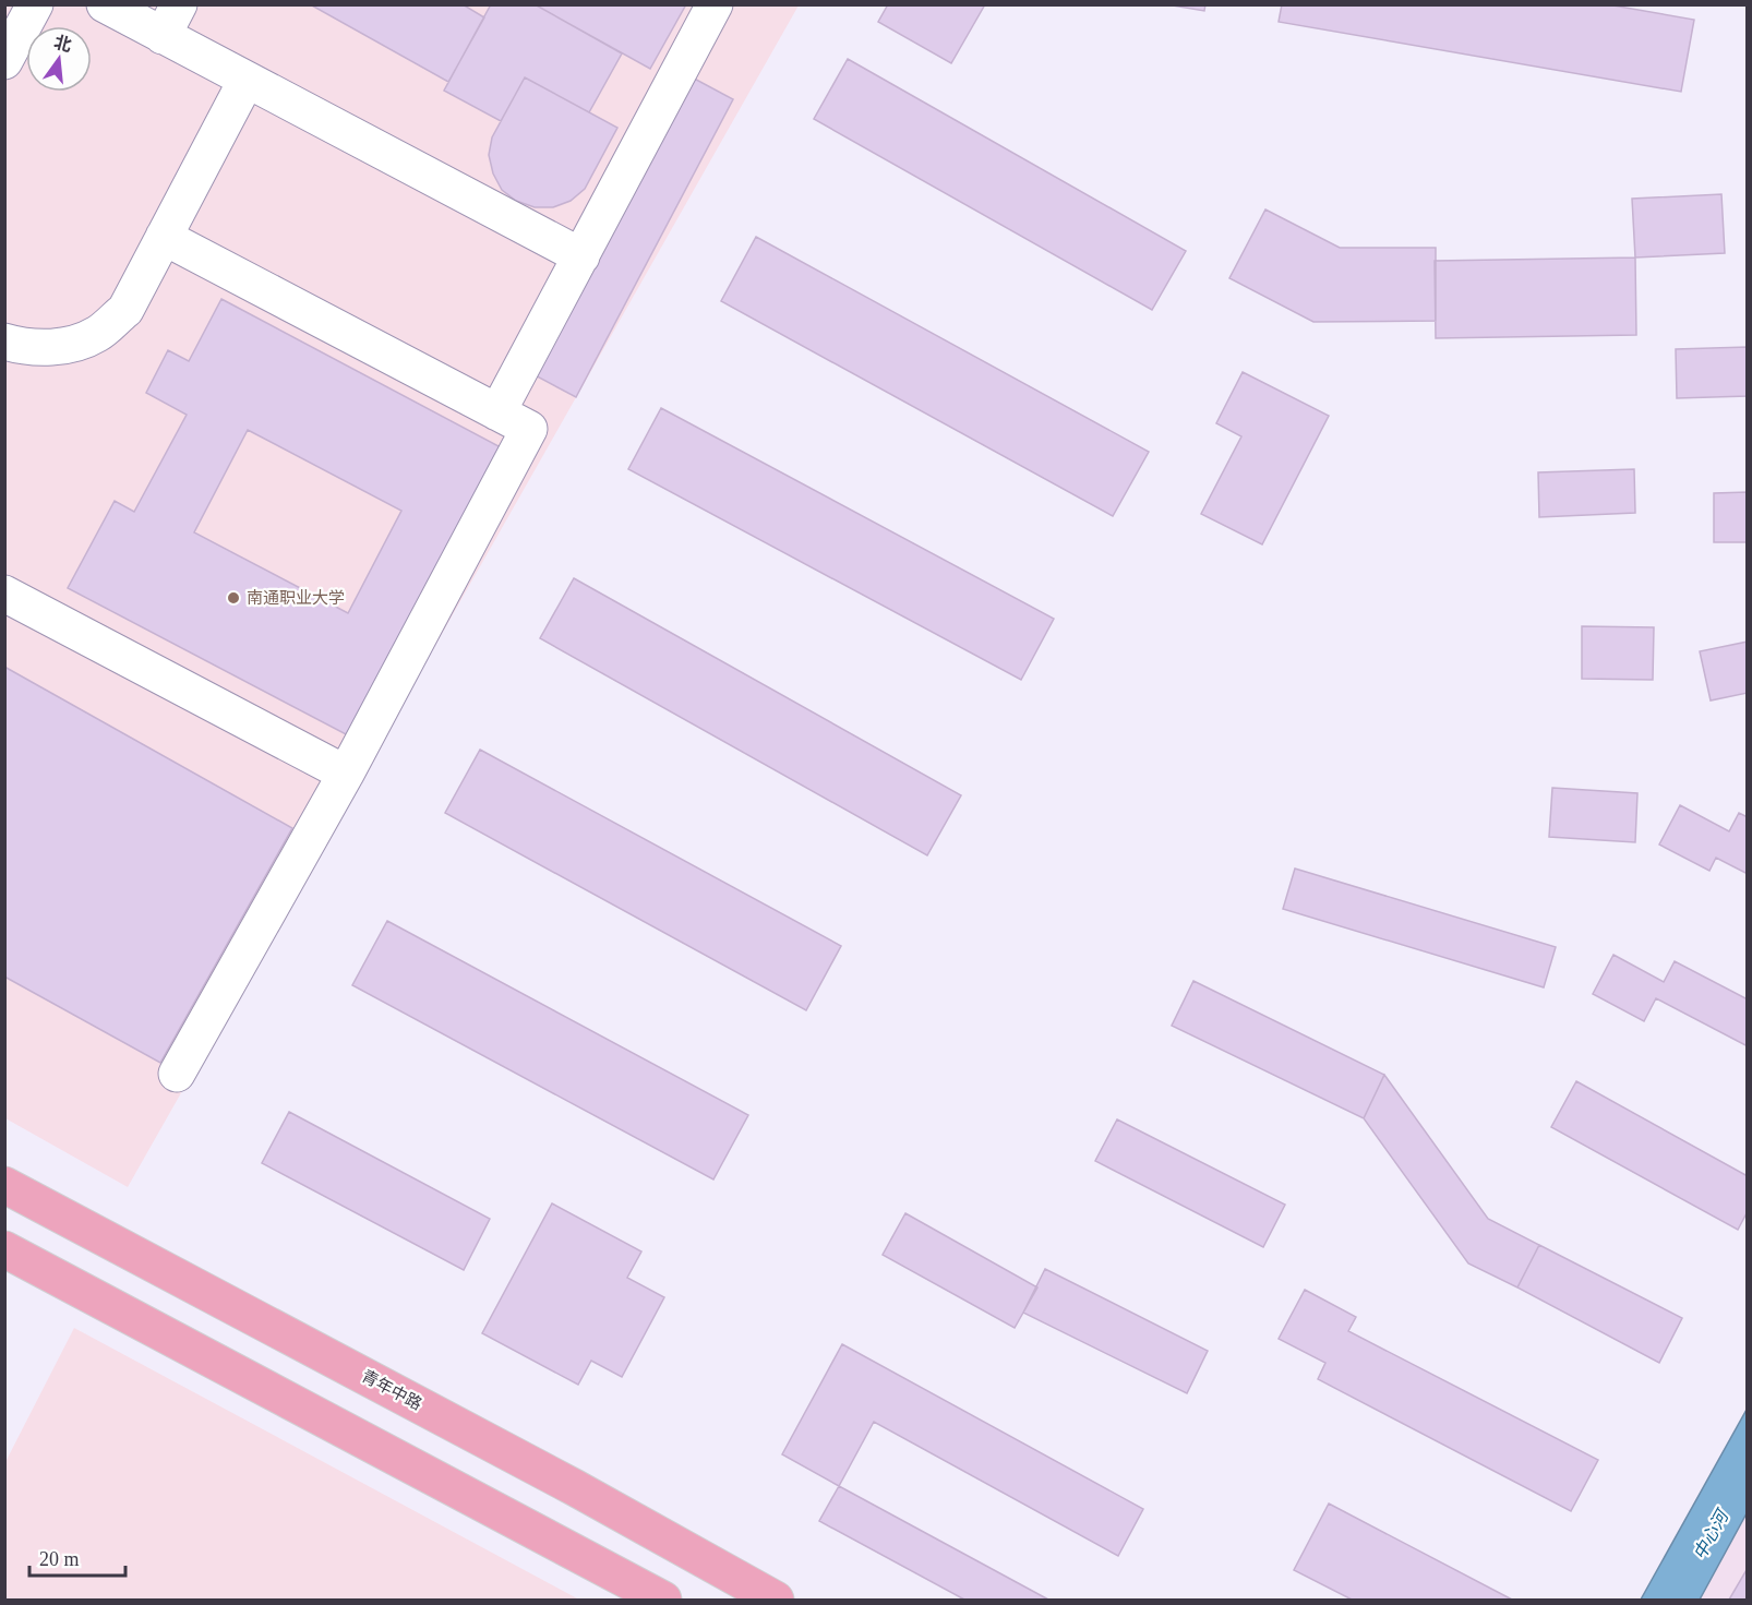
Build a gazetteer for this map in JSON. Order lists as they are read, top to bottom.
{
  "streets": {
    "main road": ["青年中路"]
  },
  "water": ["中心河"],
  "places": ["南通职业大学"],
  "scale_bar": "20 m",
  "north": "top"
}
